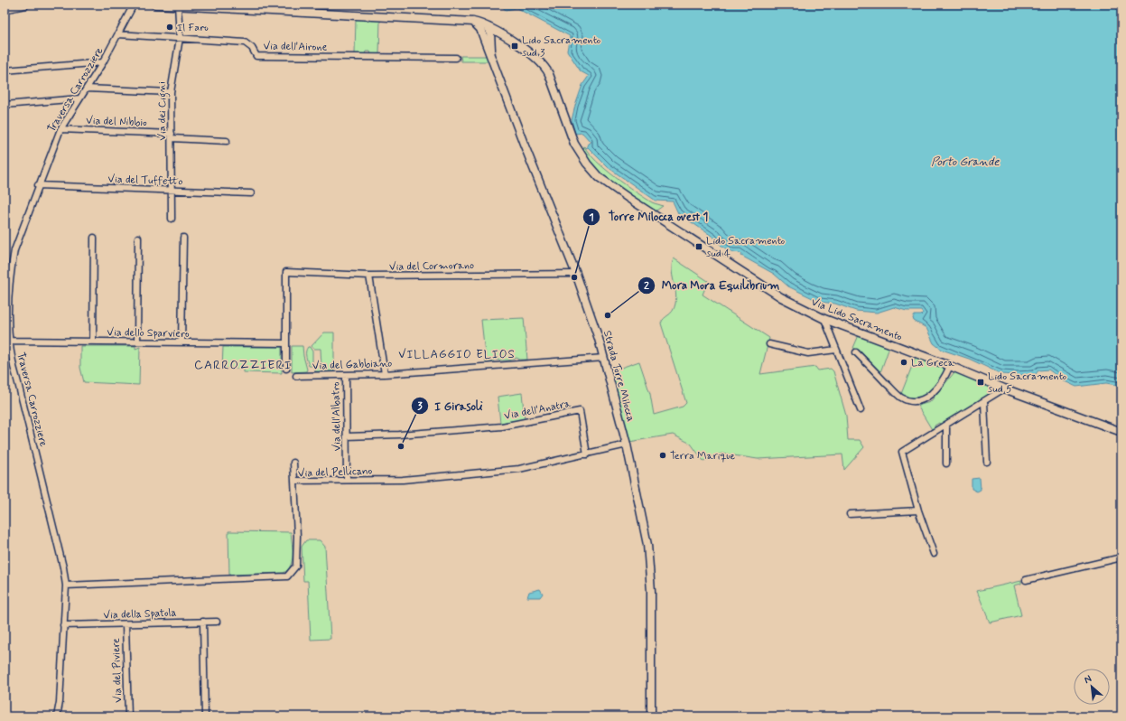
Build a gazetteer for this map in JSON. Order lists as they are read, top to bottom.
{
  "streets": {
    "street": [
      "Via dell'Airone",
      "Traversa Carrozziere",
      "Via dei Cigni",
      "Via del Nibbio",
      "Via del Tuffetto",
      "Via del Cormorano",
      "Via Lido Sacramento",
      "Via dello Sparviero",
      "Via del Gabbiano",
      "Strada Torre Milocca",
      "Via dell'Anatra",
      "Via dell'Albatro",
      "Via del Pellicano",
      "Via della Spatola",
      "Via del Piviere"
    ]
  },
  "crossings": [
    ["Via dell'Airone", "Traversa Carrozziere"],
    ["Via dell'Airone", "Via dei Cigni"],
    ["Traversa Carrozziere", "Via del Nibbio"],
    ["Traversa Carrozziere", "Via del Tuffetto"],
    ["Traversa Carrozziere", "Via dello Sparviero"],
    ["Traversa Carrozziere", "Via del Pellicano"],
    ["Traversa Carrozziere", "Via della Spatola"],
    ["Via dei Cigni", "Via del Nibbio"],
    ["Via dei Cigni", "Via del Tuffetto"],
    ["Via dei Cigni", "Via Lido Sacramento"],
    ["Via del Cormorano", "Via dello Sparviero"],
    ["Via del Cormorano", "Strada Torre Milocca"],
    ["Via Lido Sacramento", "Strada Torre Milocca"],
    ["Via del Gabbiano", "Strada Torre Milocca"],
    ["Via del Gabbiano", "Via dell'Albatro"],
    ["Strada Torre Milocca", "Via del Pellicano"],
    ["Via dell'Anatra", "Via dell'Albatro"],
    ["Via dell'Anatra", "Via del Pellicano"],
    ["Via dell'Albatro", "Via del Pellicano"],
    ["Via della Spatola", "Via del Piviere"]
  ],
  "districts": ["VILLAGGIO ELIOS", "CARROZZIERI"],
  "water": ["Porto Grande"],
  "places": {
    "other": [
      "Il Faro",
      "Torre Milocca ovest 1",
      "Mora Mora Equilibrium",
      "La Greca",
      "I Girasoli",
      "Terra Marique"
    ],
    "transit": ["Lido Sacramento sud 3", "Lido Sacramento sud 4", "Lido Sacramento sud 5"]
  },
  "north": "top left"
}
